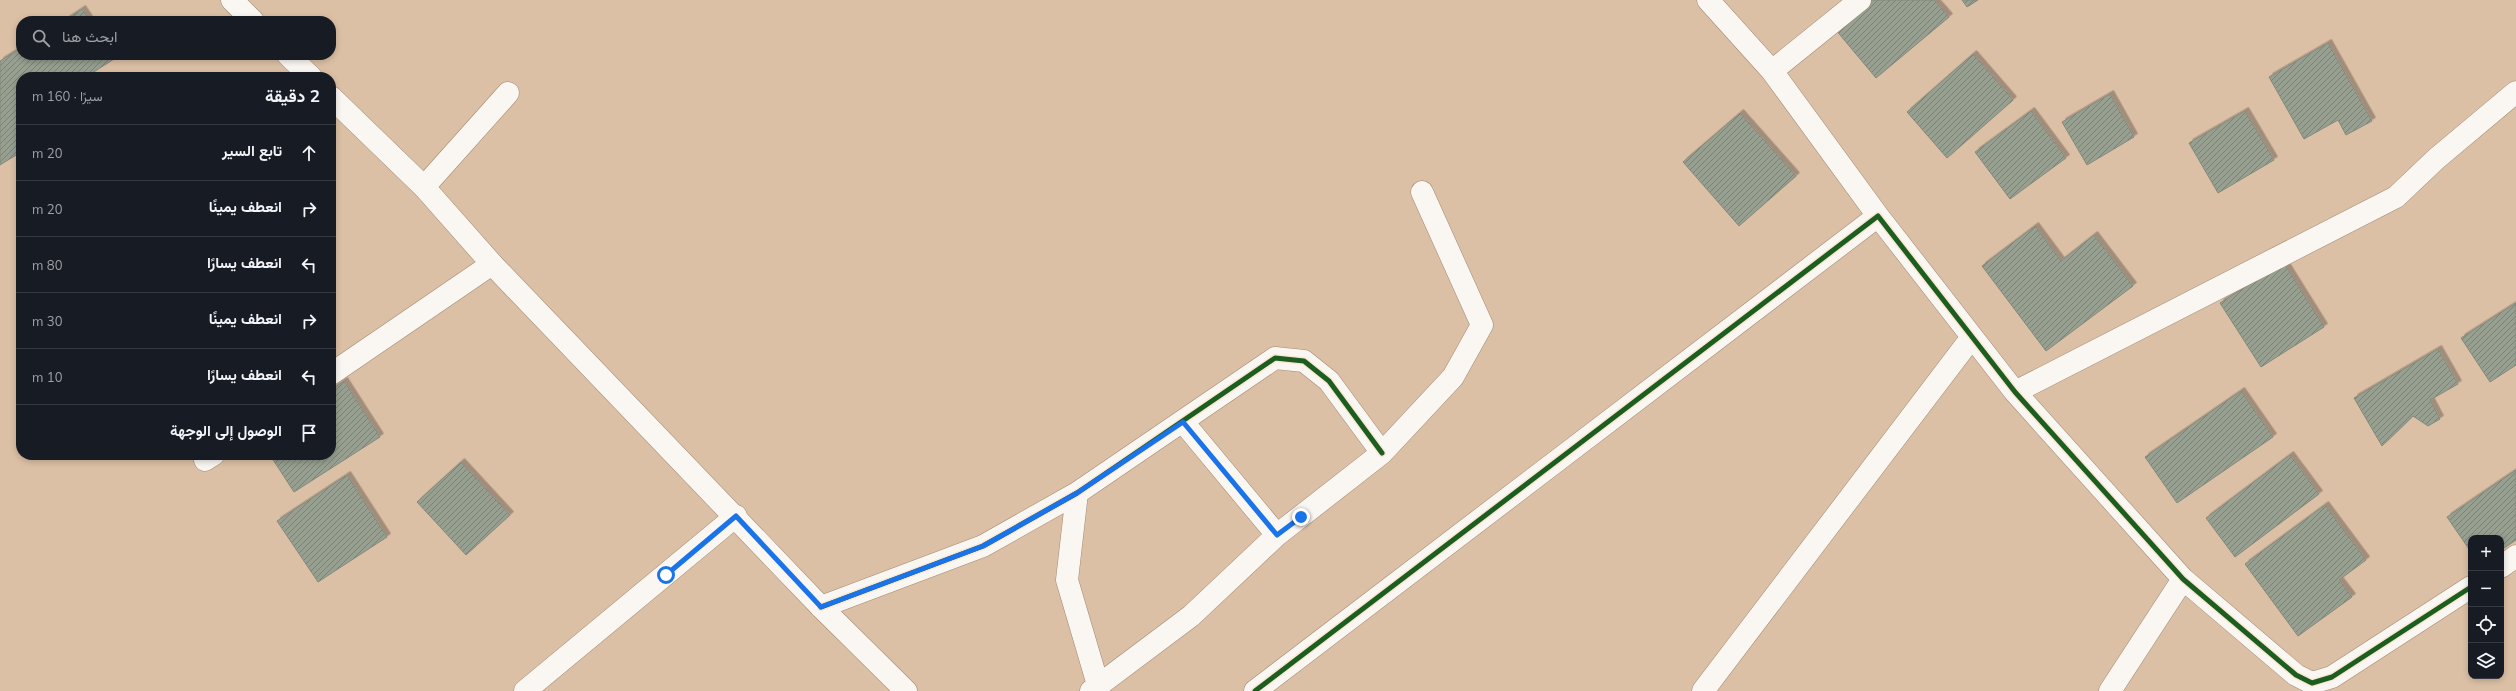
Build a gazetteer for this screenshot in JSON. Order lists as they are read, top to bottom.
{
  "page": {
    "search": "ابحث هنا",
    "heading": ["2 دقيقة", "سيرًا · 160 m"],
    "list": [
      ["تابع السير", "20 m"],
      ["انعطف يمينًا", "20 m"],
      ["انعطف يسارًا", "80 m"],
      ["انعطف يمينًا", "30 m"],
      ["انعطف يسارًا", "10 m"],
      "الوصول إلى الوجهة"
    ],
    "map_buttons": ["+", "−"]
  }
}
